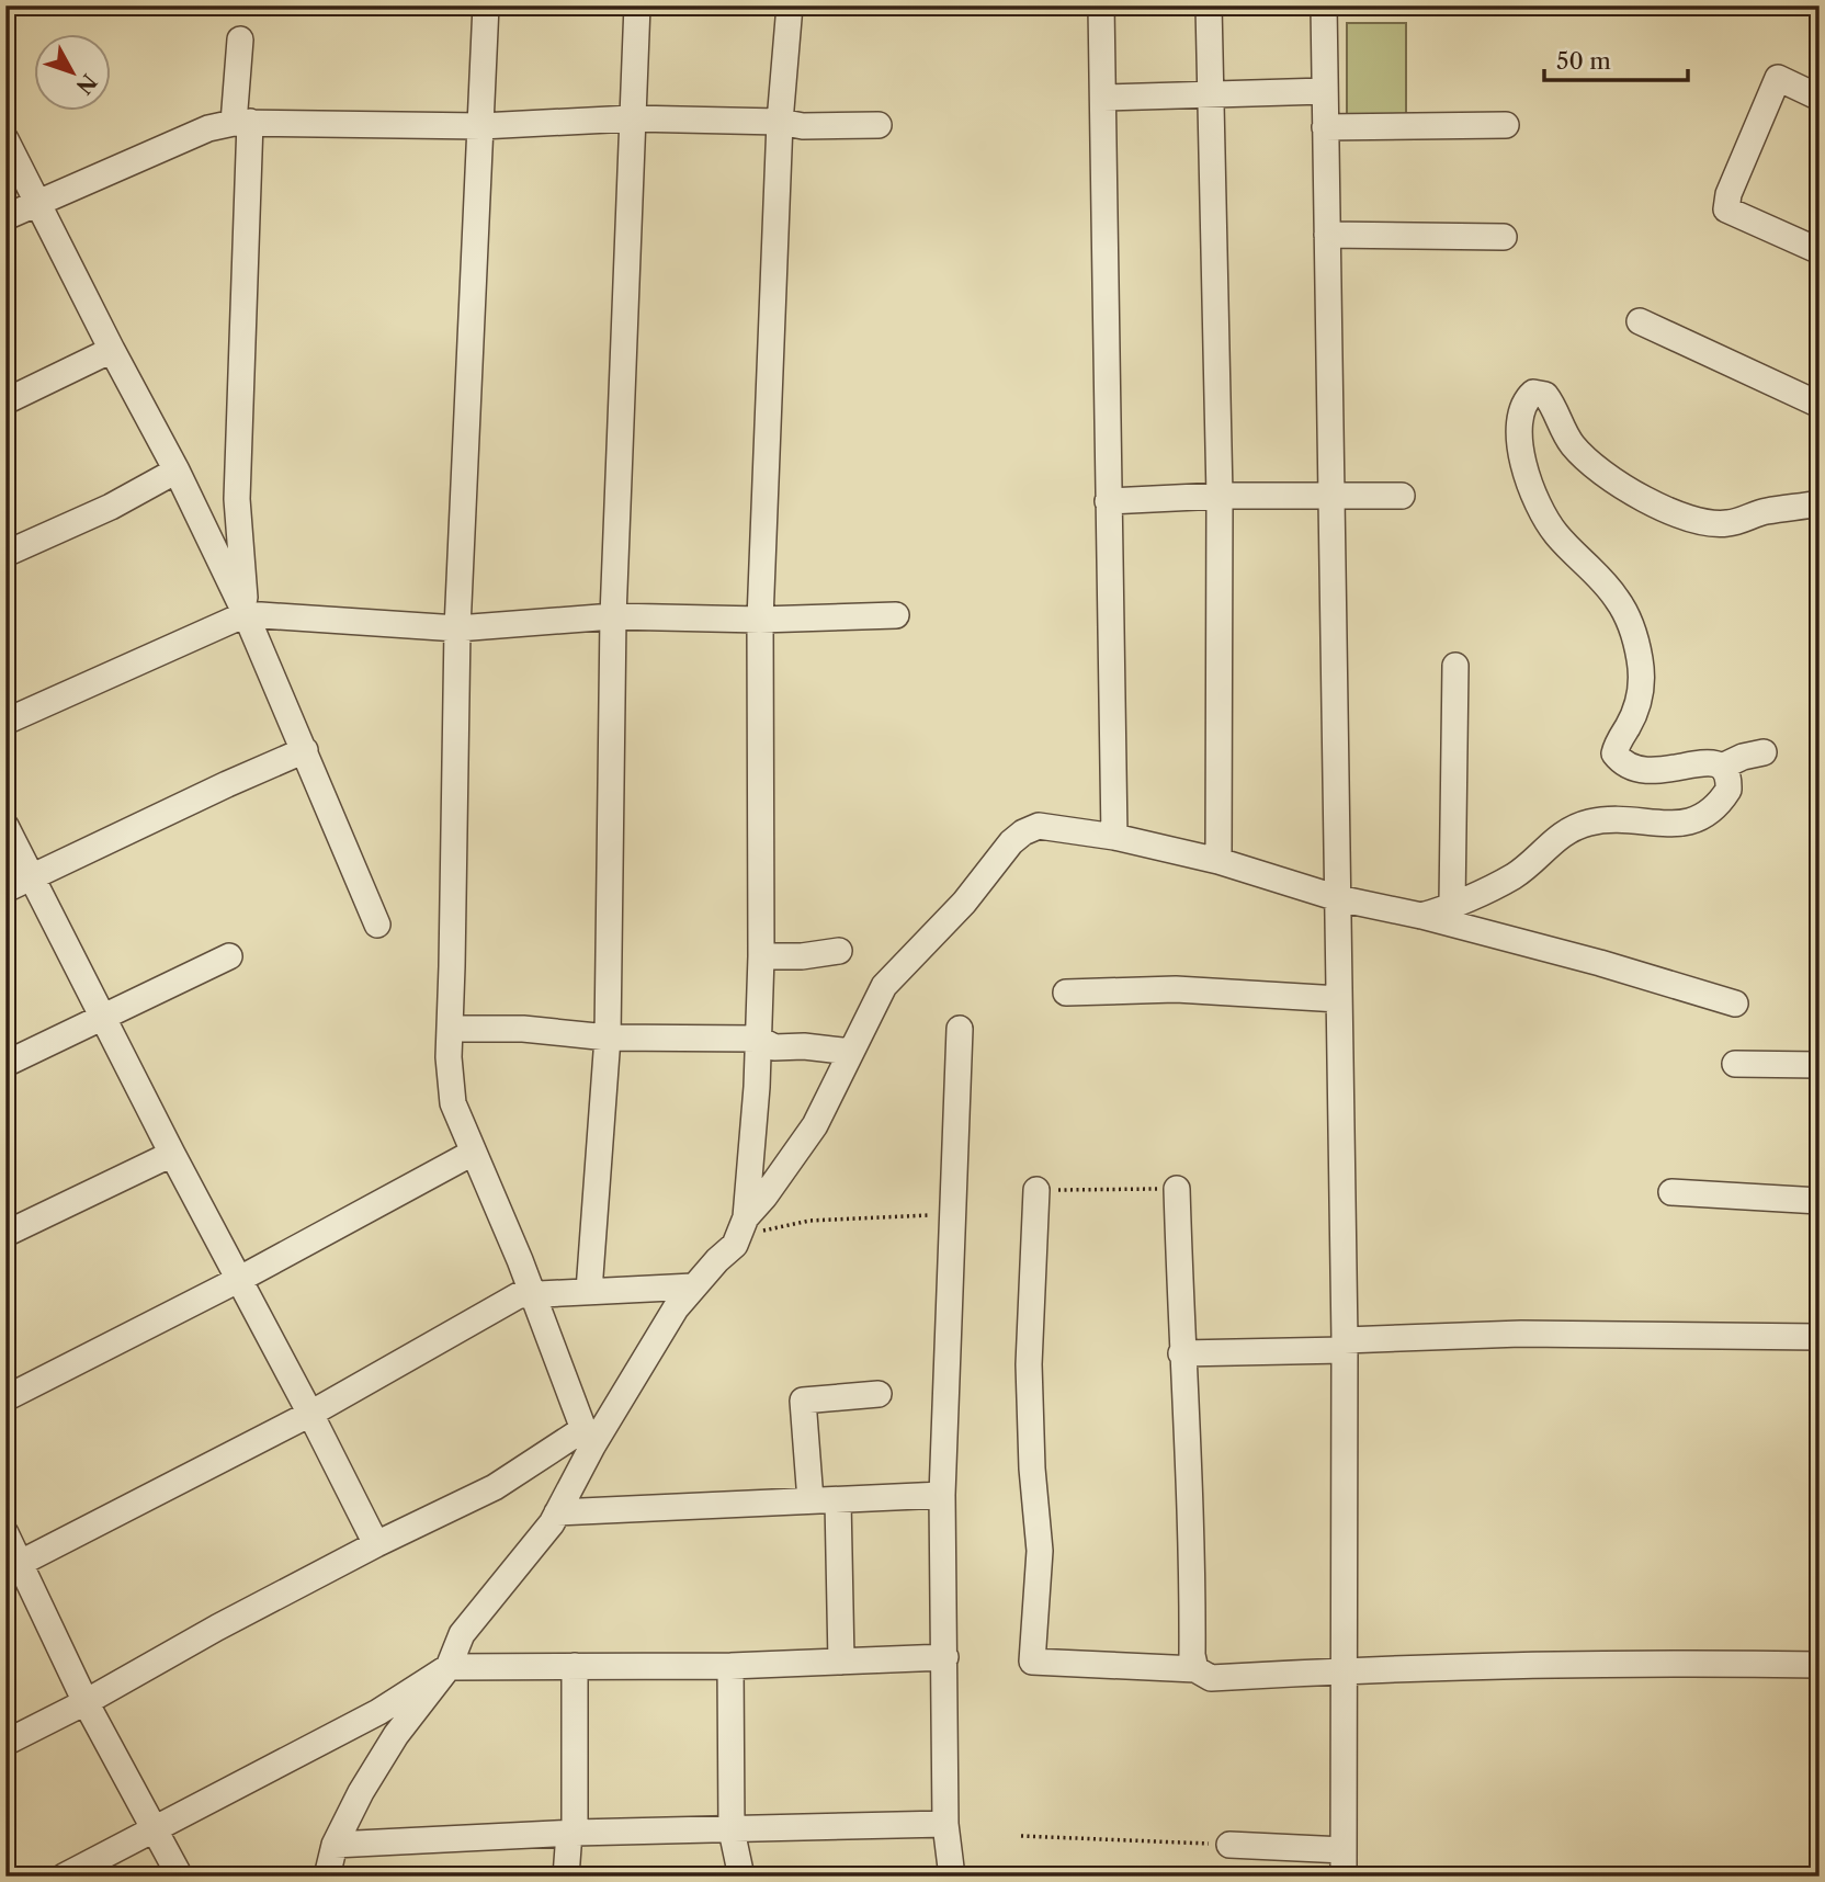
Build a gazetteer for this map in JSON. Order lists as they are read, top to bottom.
{
  "scale_bar": "50 m",
  "north": "bottom right"
}
